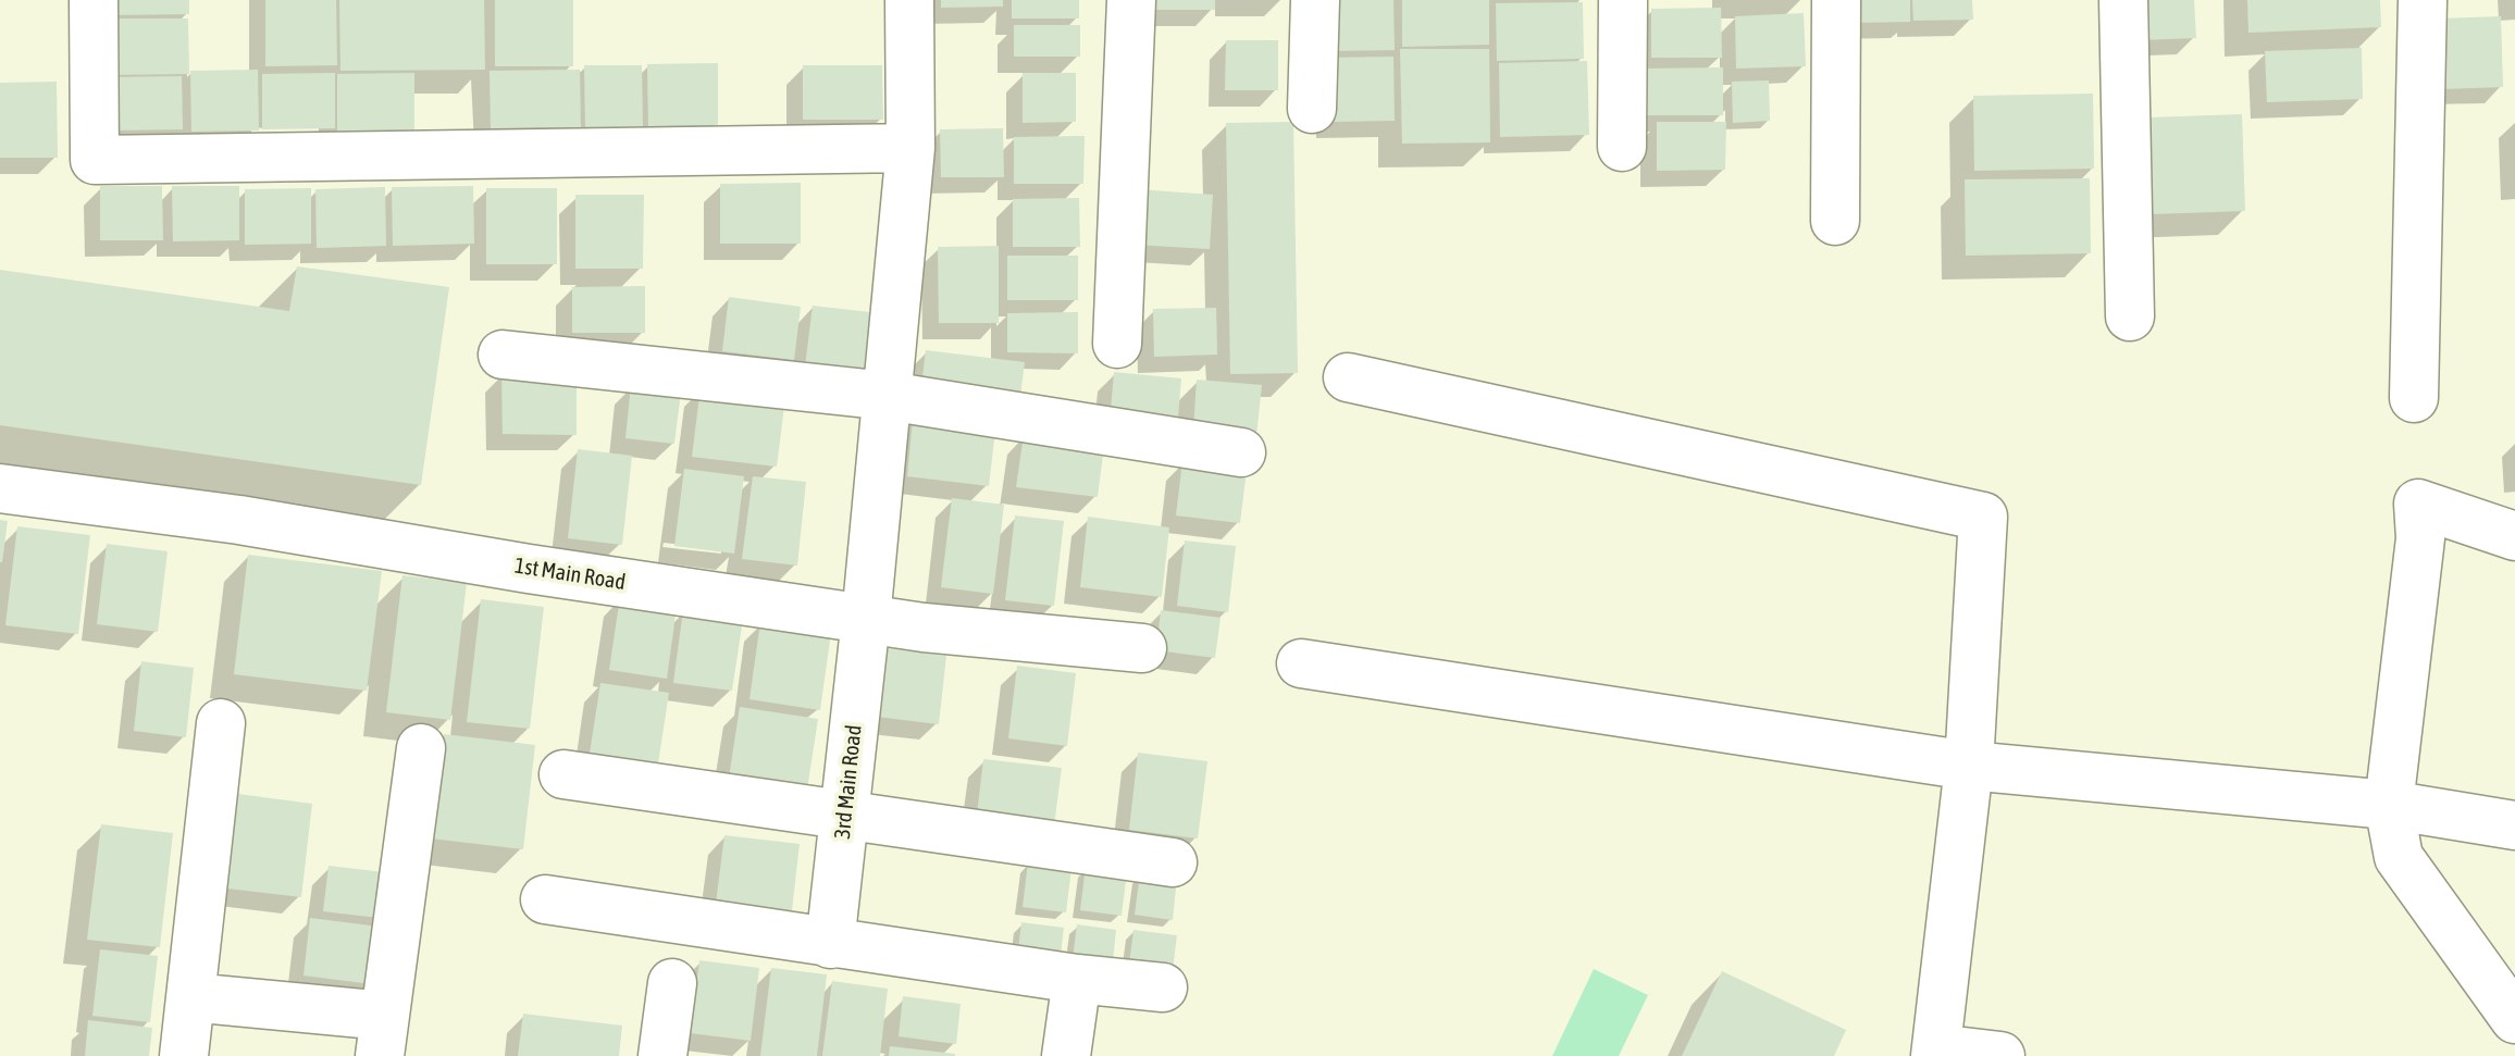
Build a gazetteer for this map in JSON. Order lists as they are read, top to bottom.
{
  "streets": {
    "street": ["1st Main Road", "3rd Main Road"]
  },
  "crossings": [
    ["1st Main Road", "3rd Main Road"]
  ]
}
